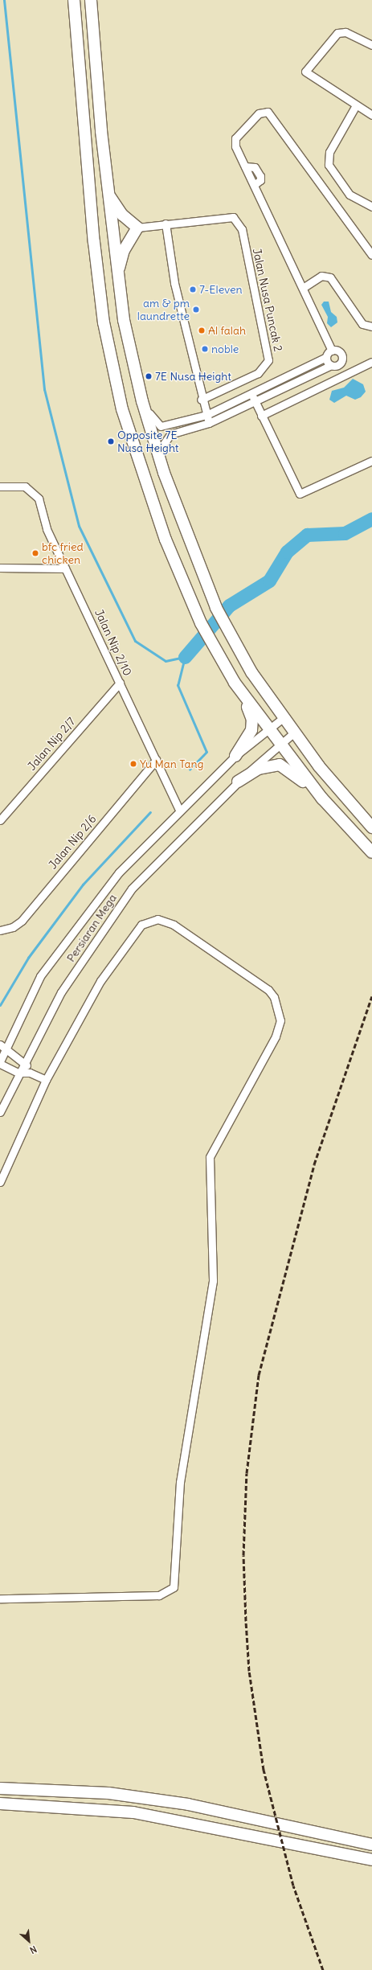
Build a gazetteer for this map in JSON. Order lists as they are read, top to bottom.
{
  "streets": {
    "street": [
      "Jalan Nusa Puncak 2",
      "Jalan Nip 2/10",
      "Jalan Nip 2/7",
      "Jalan Nip 2/6",
      "Persiaran Mega"
    ]
  },
  "crossings": [
    ["Jalan Nip 2/10", "Jalan Nip 2/7"],
    ["Jalan Nip 2/10", "Jalan Nip 2/6"],
    ["Jalan Nip 2/10", "Persiaran Mega"]
  ],
  "places": [
    "7-Eleven",
    "am & pm laundrette",
    "Al falah",
    "noble",
    "7E Nusa Height",
    "Opposite 7E Nusa Height",
    "bfc fried chicken",
    "Yu Man Tang"
  ],
  "north": "bottom right"
}
